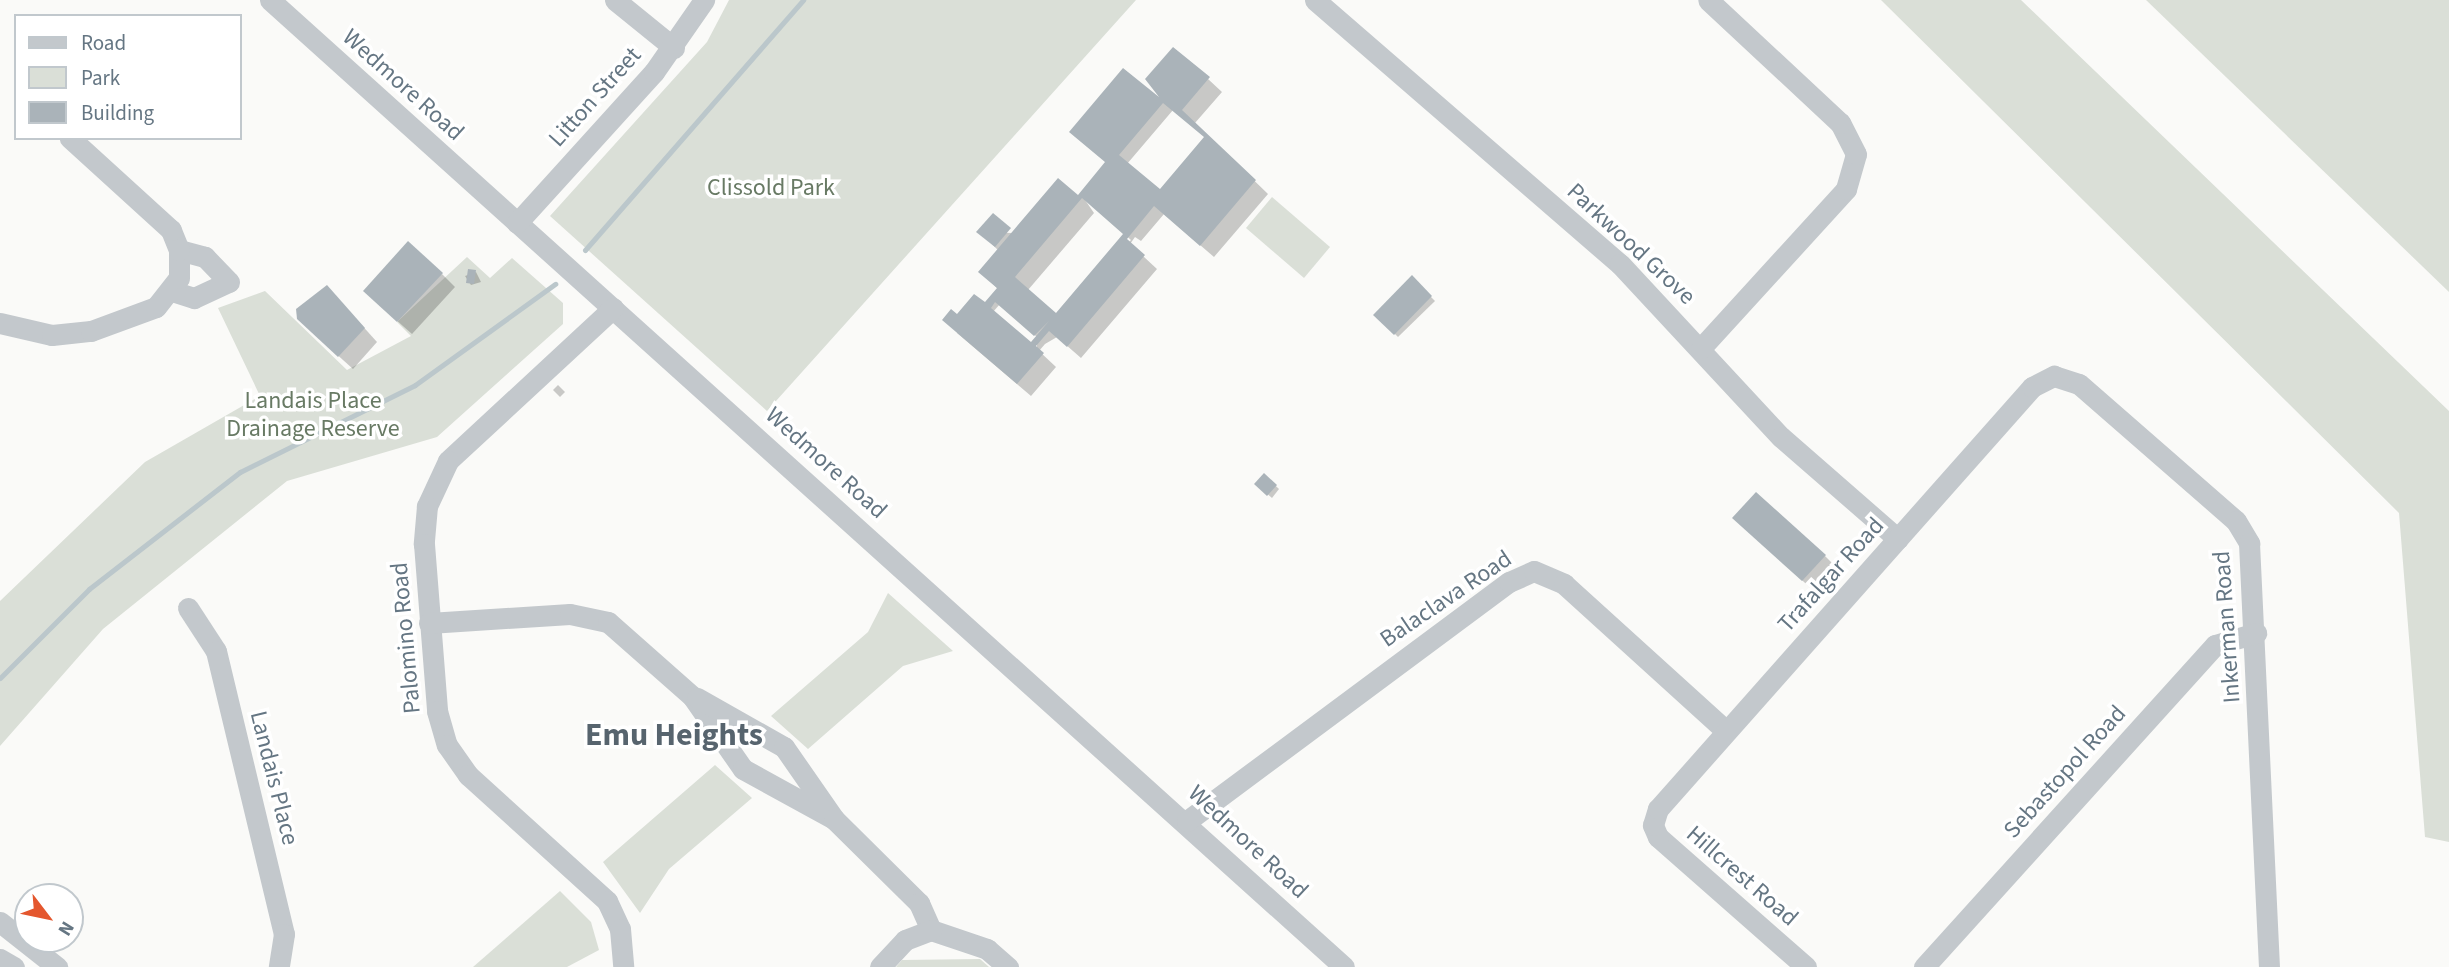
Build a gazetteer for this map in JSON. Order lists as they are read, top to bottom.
{
  "streets": {
    "street": [
      "Wedmore Road",
      "Litton Street",
      "Parkwood Grove",
      "Trafalgar Road",
      "Balaclava Road",
      "Inkerman Road",
      "Palomino Road",
      "Sebastopol Road",
      "Landais Place",
      "Hillcrest Road"
    ]
  },
  "crossings": [
    ["Wedmore Road", "Litton Street"],
    ["Wedmore Road", "Balaclava Road"],
    ["Wedmore Road", "Palomino Road"],
    ["Parkwood Grove", "Trafalgar Road"],
    ["Trafalgar Road", "Balaclava Road"],
    ["Trafalgar Road", "Inkerman Road"],
    ["Trafalgar Road", "Hillcrest Road"],
    ["Inkerman Road", "Sebastopol Road"]
  ],
  "districts": ["Emu Heights"],
  "parks": ["Clissold Park", "Landais Place Drainage Reserve"],
  "legend": ["Road", "Park", "Building"],
  "north": "bottom right"
}
